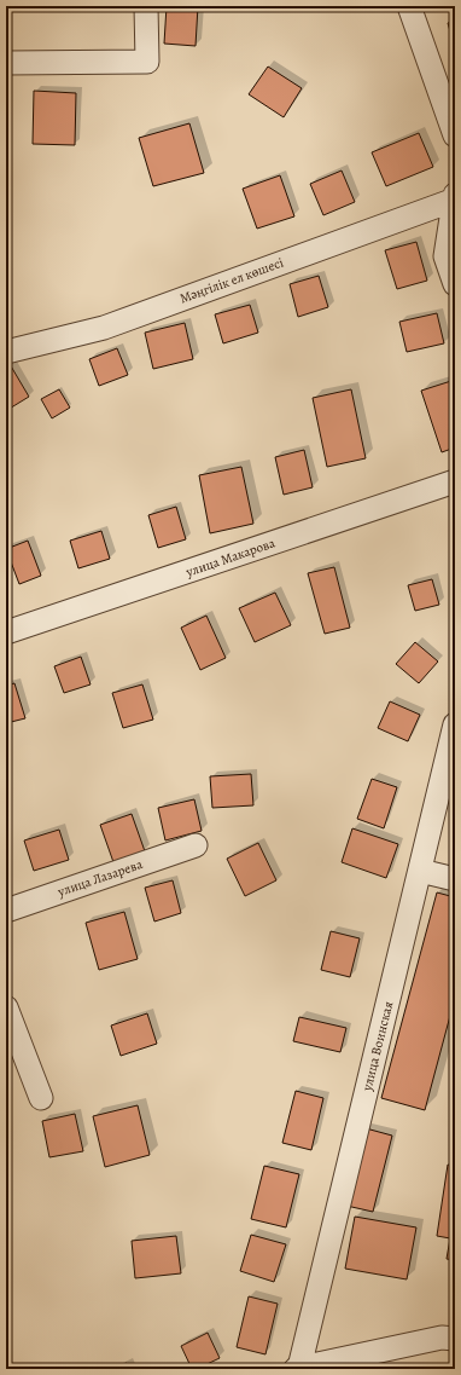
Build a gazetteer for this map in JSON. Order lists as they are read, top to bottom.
{
  "streets": {
    "street": [
      "Мәңгілік ел көшесі",
      "улица Макарова",
      "улица Лазарева",
      "улица Воинская"
    ]
  }
}
